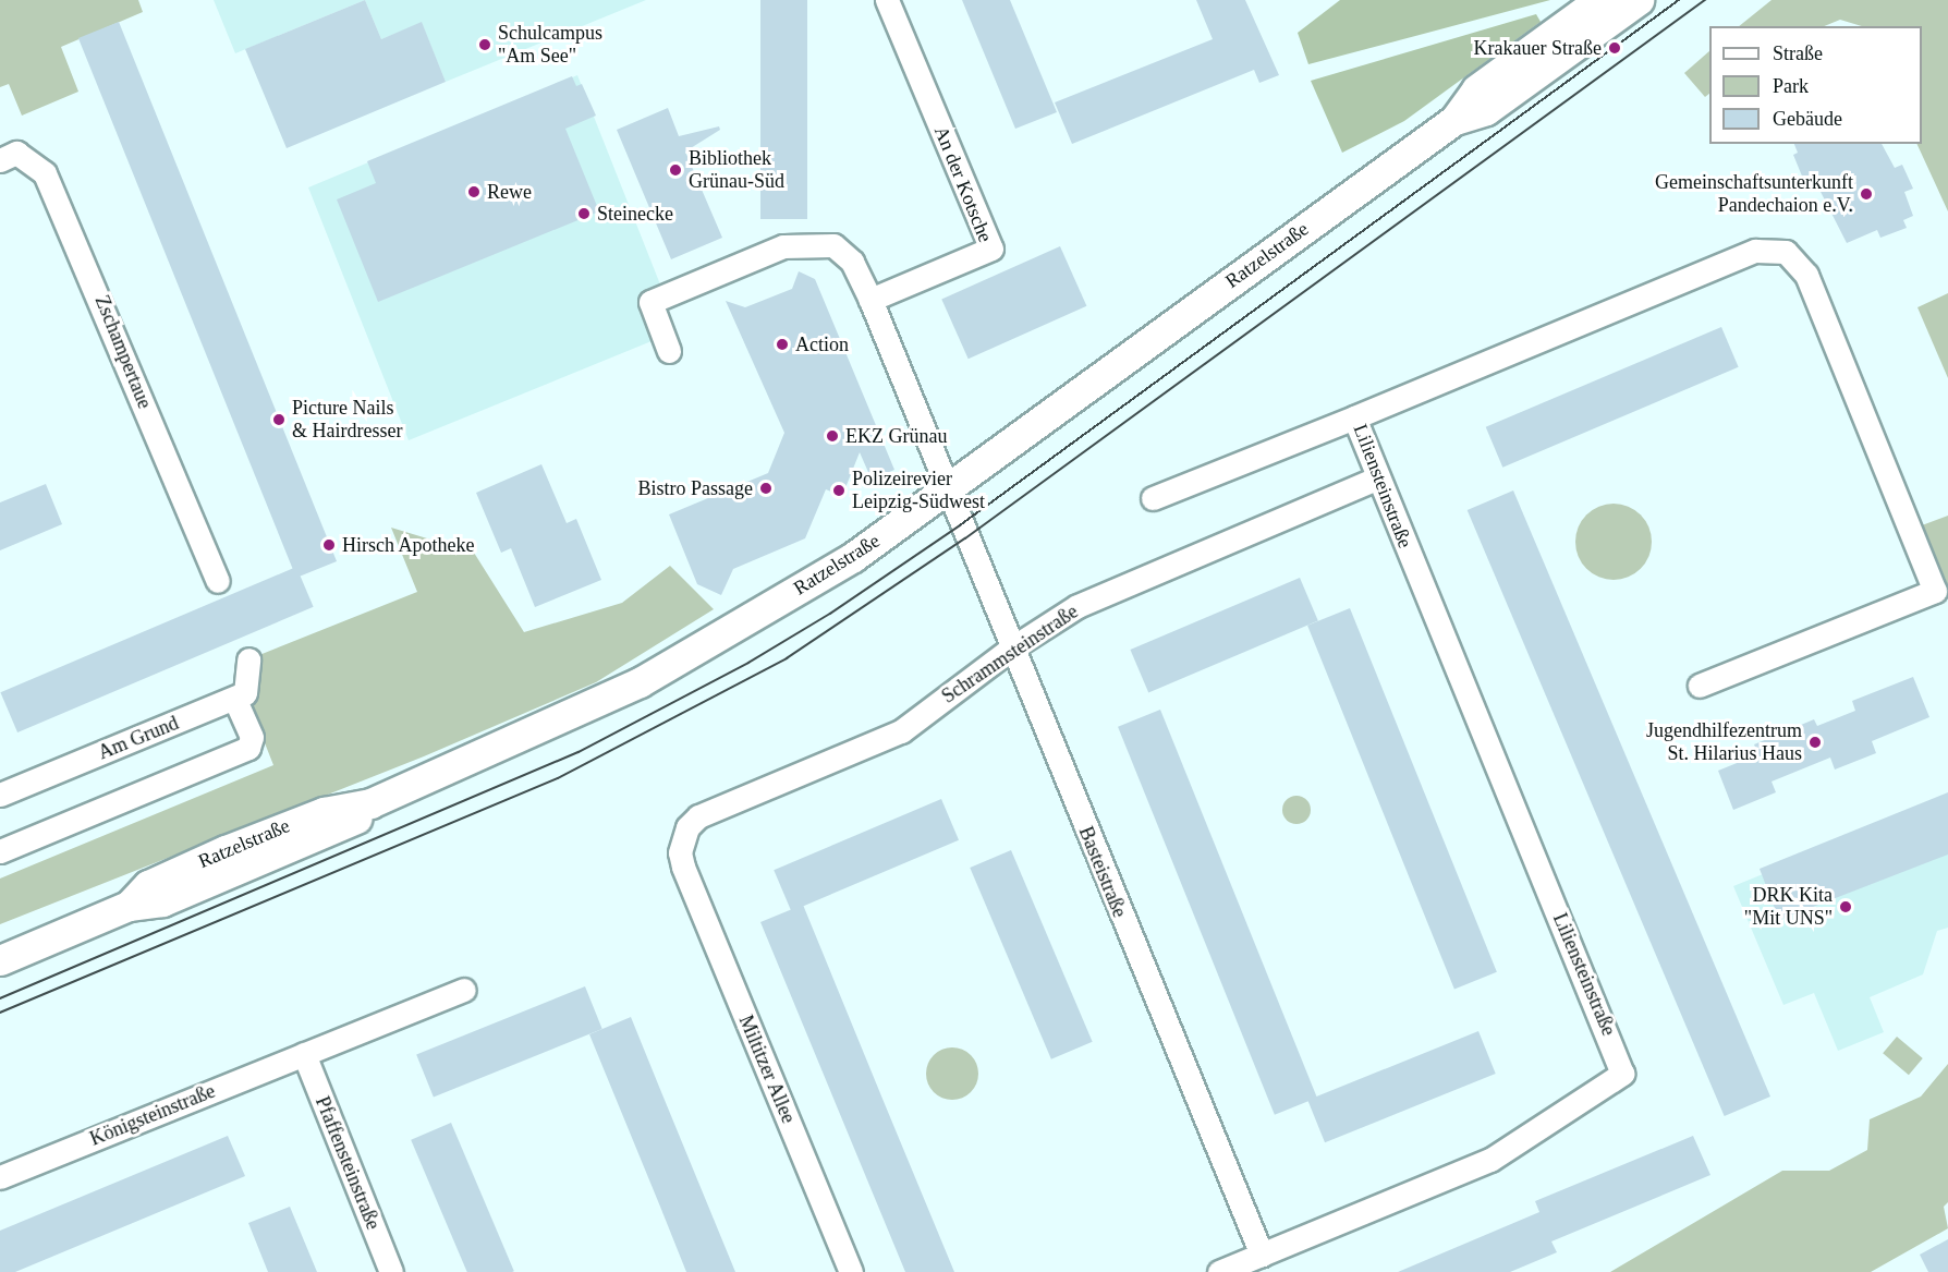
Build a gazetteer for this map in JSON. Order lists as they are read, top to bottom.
{
  "streets": {
    "main road": ["Ratzelstraße"],
    "street": [
      "An der Kotsche",
      "Zschampertaue",
      "Liliensteinstraße",
      "Schrammsteinstraße",
      "Am Grund",
      "Basteistraße",
      "Miltitzer Allee",
      "Königsteinstraße",
      "Pfaffensteinstraße"
    ]
  },
  "crossings": [
    ["Ratzelstraße", "Basteistraße"],
    ["Liliensteinstraße", "Schrammsteinstraße"],
    ["Liliensteinstraße", "Basteistraße"],
    ["Schrammsteinstraße", "Basteistraße"],
    ["Schrammsteinstraße", "Miltitzer Allee"],
    ["Königsteinstraße", "Pfaffensteinstraße"]
  ],
  "places": [
    "Schulcampus \"Am See\"",
    "Krakauer Straße",
    "Bibliothek Grünau-Süd",
    "Rewe",
    "Gemeinschaftsunterkunft Pandechaion e.V.",
    "Steinecke",
    "Action",
    "Picture Nails & Hairdresser",
    "EKZ Grünau",
    "Bistro Passage",
    "Polizeirevier Leipzig-Südwest",
    "Hirsch Apotheke",
    "Jugendhilfezentrum St. Hilarius Haus",
    "DRK Kita \"Mit UNS\""
  ],
  "legend": ["Straße", "Park", "Gebäude"]
}
